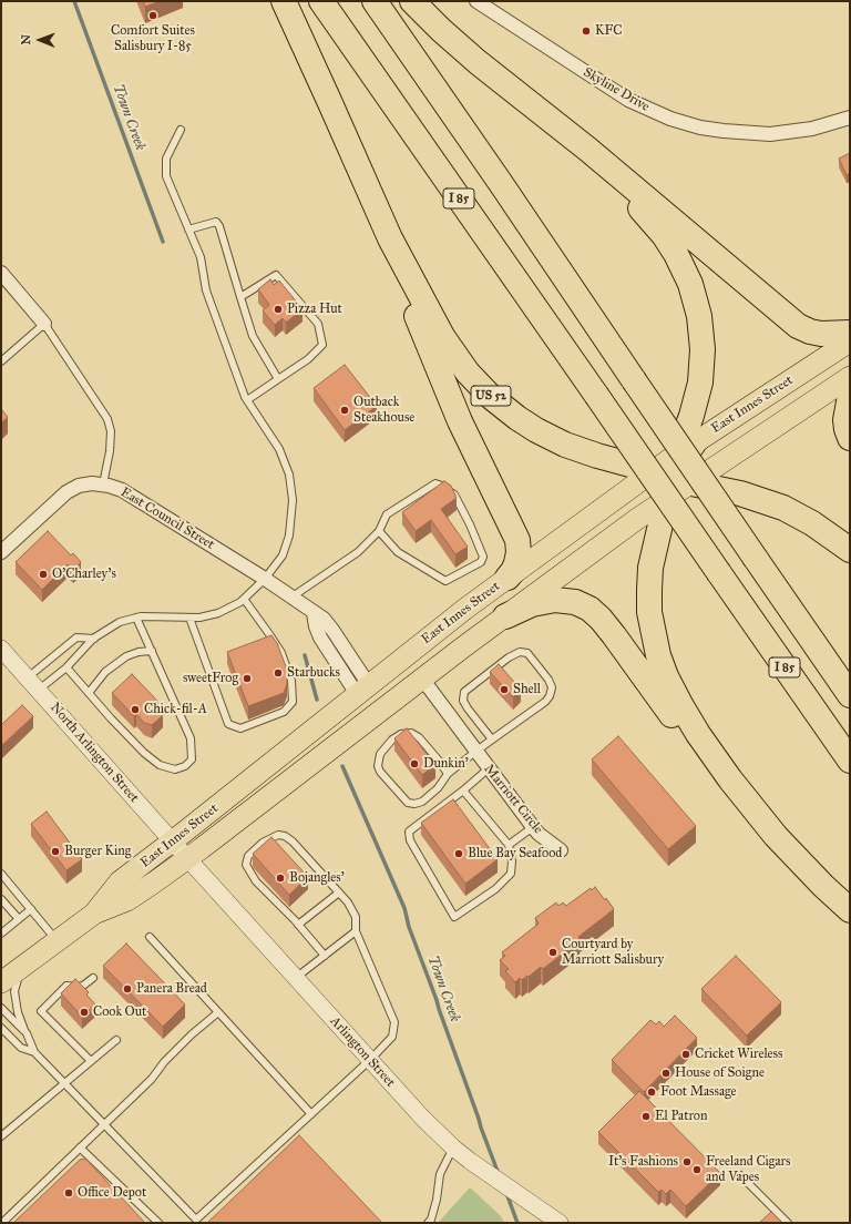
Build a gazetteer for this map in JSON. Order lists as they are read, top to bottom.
{
  "streets": {
    "highway": ["I 85", "US 52"],
    "main road": ["East Innes Street"],
    "street": [
      "Skyline Drive",
      "East Council Street",
      "North Arlington Street",
      "Marriott Circle",
      "Arlington Street"
    ]
  },
  "crossings": [
    ["US 52", "East Innes Street"],
    ["East Innes Street", "East Council Street"],
    ["East Innes Street", "North Arlington Street"],
    ["East Innes Street", "Marriott Circle"],
    ["East Innes Street", "Arlington Street"],
    ["North Arlington Street", "Arlington Street"]
  ],
  "water": ["Town Creek"],
  "places": [
    "Comfort Suites Salisbury I-85",
    "KFC",
    "Pizza Hut",
    "Outback Steakhouse",
    "O'Charley's",
    "Starbucks",
    "sweetFrog",
    "Shell",
    "Chick-fil-A",
    "Dunkin'",
    "Burger King",
    "Blue Bay Seafood",
    "Bojangles'",
    "Courtyard by Marriott Salisbury",
    "Panera Bread",
    "Cook Out",
    "Cricket Wireless",
    "House of Soigne",
    "Foot Massage",
    "El Patron",
    "It's Fashions",
    "Freeland Cigars and Vapes",
    "Office Depot"
  ],
  "north": "left"
}
